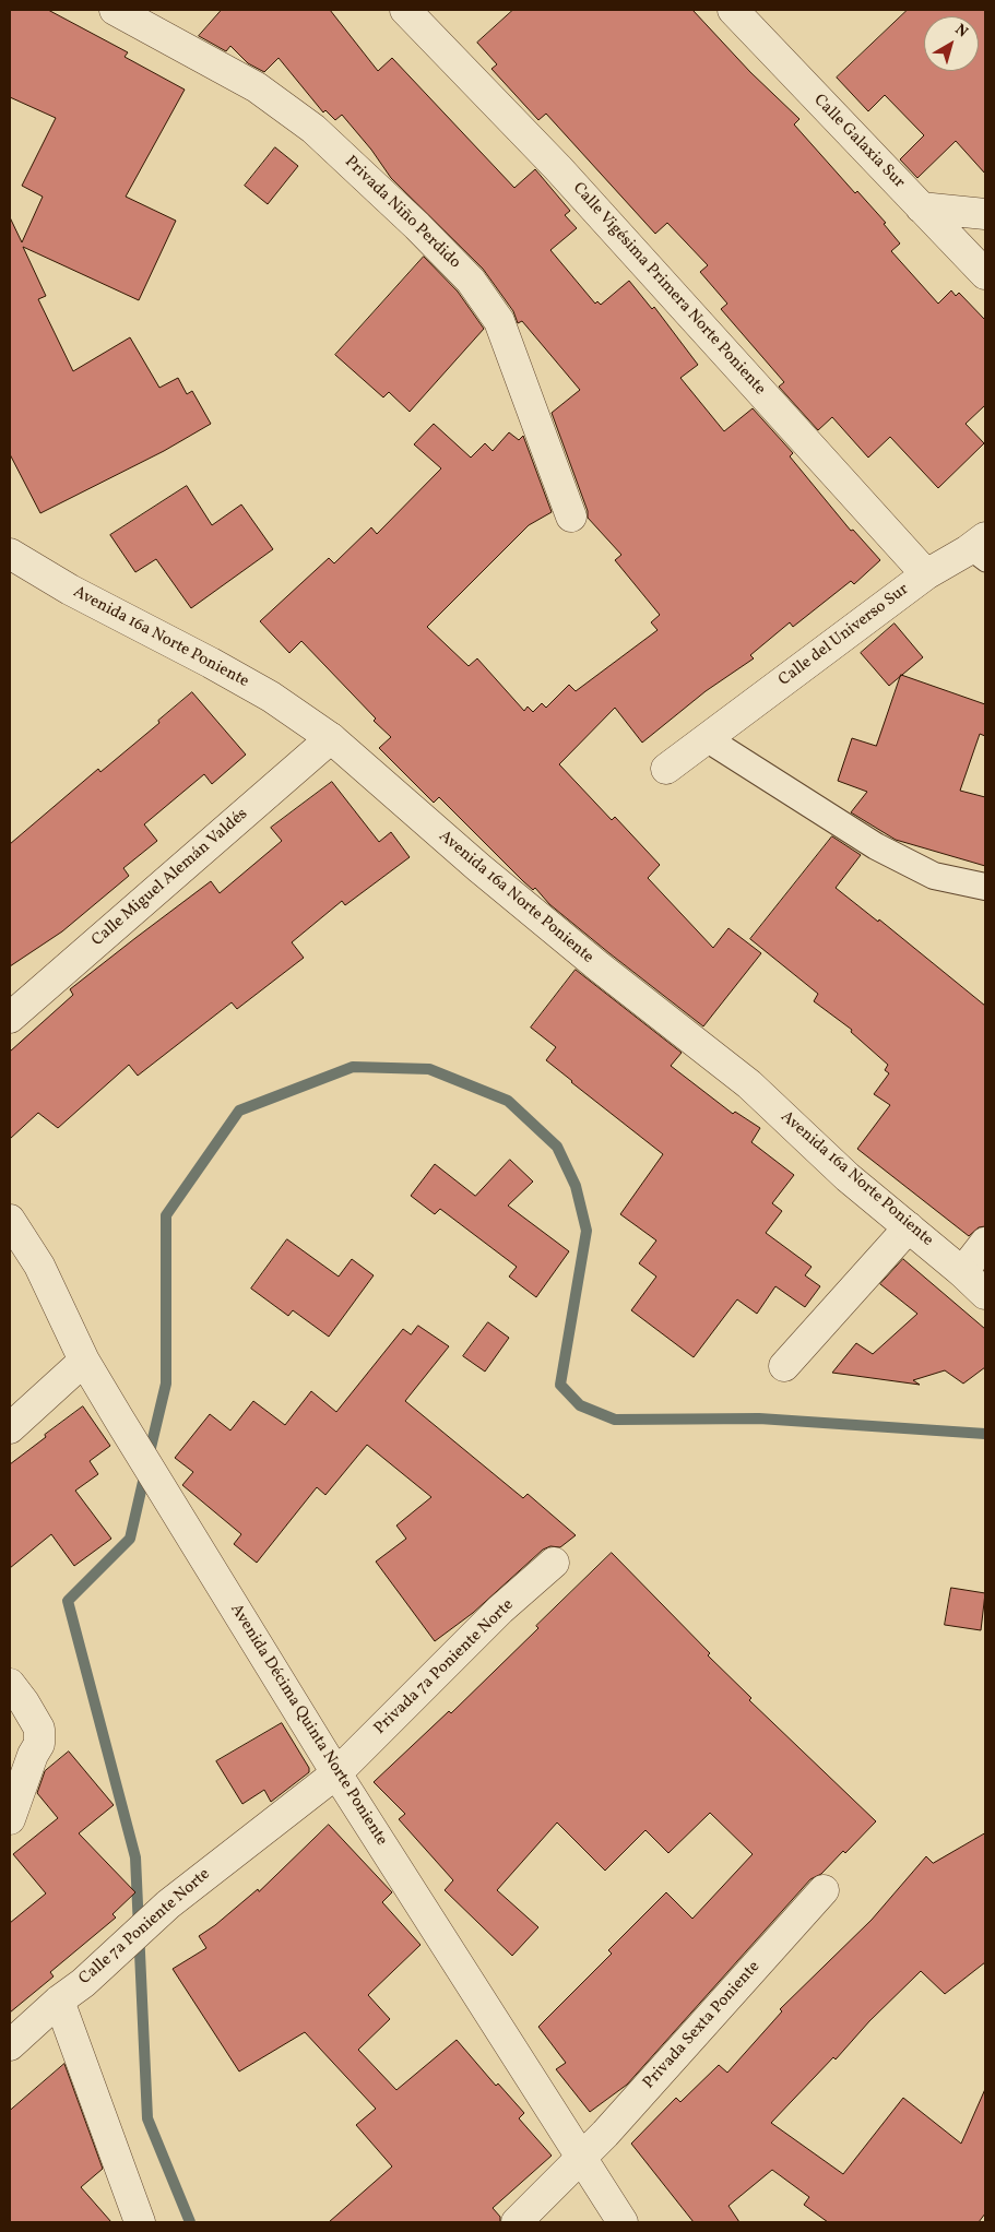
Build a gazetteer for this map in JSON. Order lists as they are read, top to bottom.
{
  "streets": {
    "street": [
      "Calle Galaxia Sur",
      "Privada Niño Perdido",
      "Calle Vigésima Primera Norte Poniente",
      "Calle del Universo Sur",
      "Avenida 16a Norte Poniente",
      "Calle Miguel Alemán Valdés",
      "Privada 7a Poniente Norte",
      "Avenida Décima Quinta Norte Poniente",
      "Calle 7a Poniente Norte",
      "Privada Sexta Poniente"
    ]
  },
  "crossings": [
    ["Calle Vigésima Primera Norte Poniente", "Calle del Universo Sur"],
    ["Avenida 16a Norte Poniente", "Calle Miguel Alemán Valdés"],
    ["Privada 7a Poniente Norte", "Avenida Décima Quinta Norte Poniente"],
    ["Privada 7a Poniente Norte", "Calle 7a Poniente Norte"],
    ["Avenida Décima Quinta Norte Poniente", "Calle 7a Poniente Norte"],
    ["Avenida Décima Quinta Norte Poniente", "Privada Sexta Poniente"]
  ],
  "north": "top right"
}
